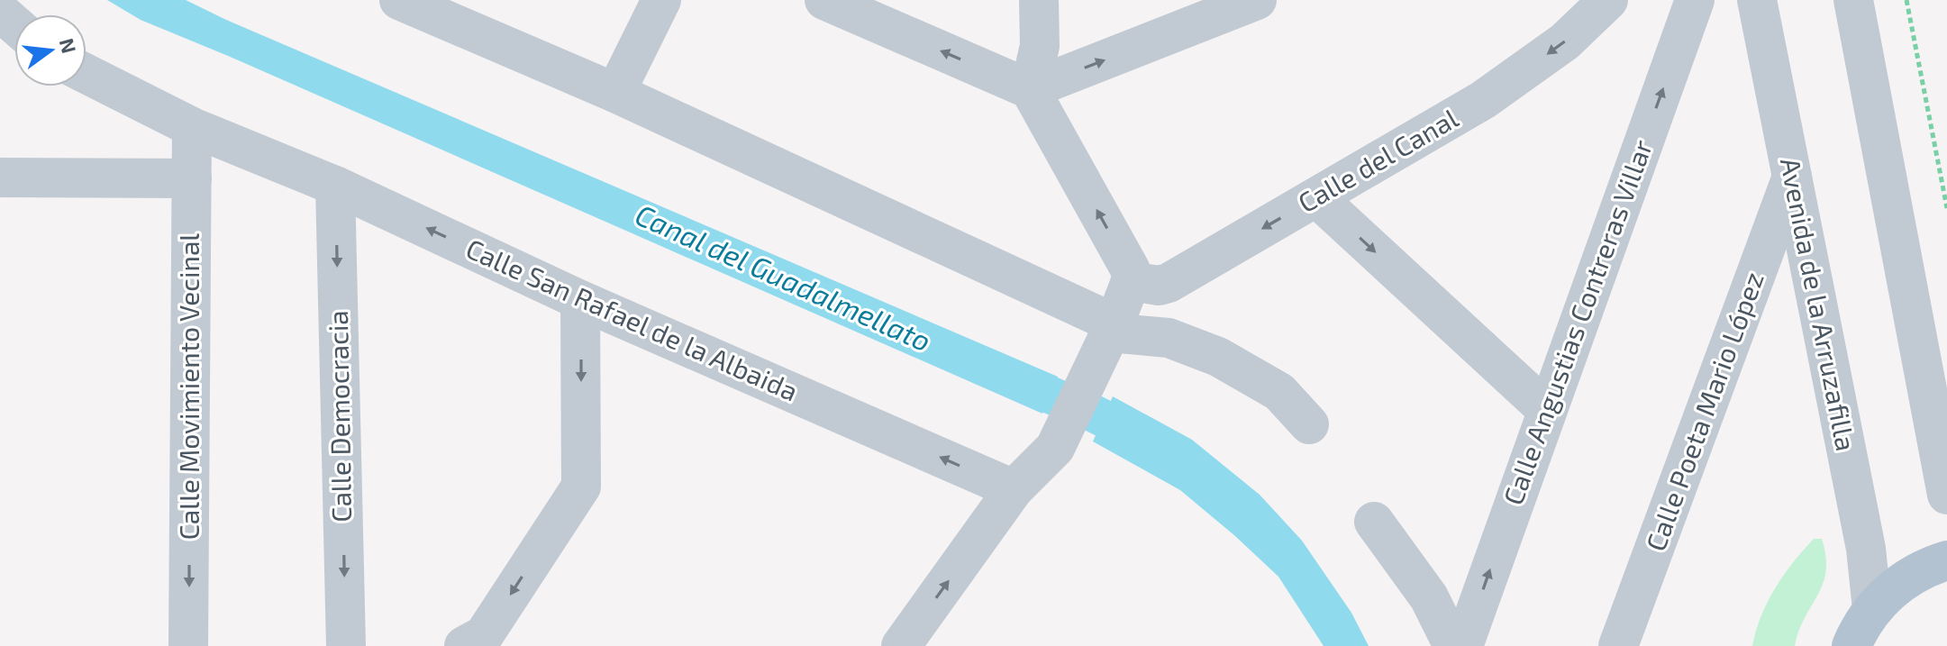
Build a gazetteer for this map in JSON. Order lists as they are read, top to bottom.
{
  "streets": {
    "street": [
      "Calle del Canal",
      "Avenida de la Arruzafilla",
      "Calle San Rafael de la Albaida",
      "Calle Angustias Contreras Villar",
      "Calle Movimiento Vecinal",
      "Calle Poeta Mario López",
      "Calle Democracia"
    ]
  },
  "crossings": [
    ["Avenida de la Arruzafilla", "Calle Poeta Mario López"],
    ["Calle San Rafael de la Albaida", "Calle Movimiento Vecinal"],
    ["Calle San Rafael de la Albaida", "Calle Democracia"]
  ],
  "one_way": [
    "Calle del Canal",
    "Calle Angustias Contreras Villar",
    "Calle Movimiento Vecinal",
    "Calle Democracia"
  ],
  "water": ["Canal del Guadalmellato"],
  "north": "right"
}
